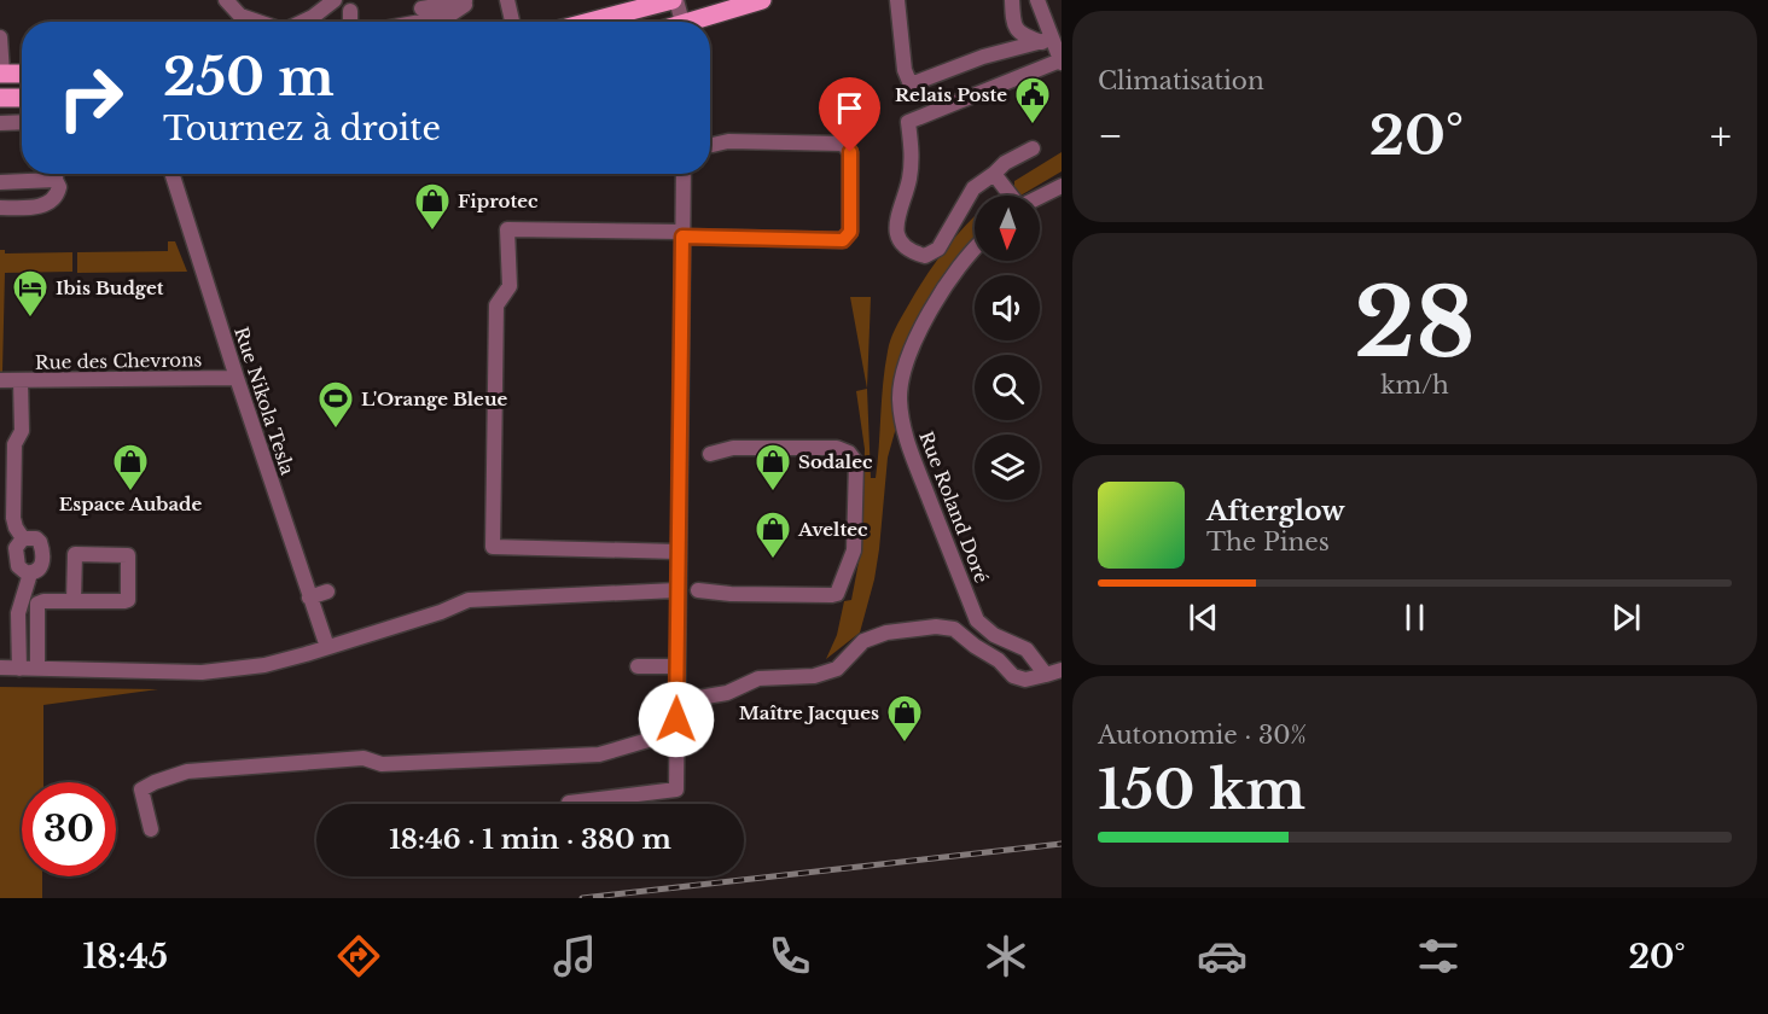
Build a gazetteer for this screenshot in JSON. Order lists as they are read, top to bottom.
{
  "streets": {
    "street": ["Rue des Chevrons", "Rue Nikola Tesla", "Rue Roland Doré"]
  },
  "crossings": [
    ["Rue des Chevrons", "Rue Nikola Tesla"]
  ],
  "places": {
    "public building": ["Relais Poste"],
    "shop": [
      "Fiprotec",
      "Espace Aubade",
      "Sodalec",
      "Aveltec",
      "Maître Jacques"
    ],
    "hotel": ["Ibis Budget"],
    "sports": ["L'Orange Bleue"]
  },
  "north": "bottom",
  "page": {
    "tile": [
      "Climatisation",
      ["28", "km/h"],
      ["Autonomie · 30%", "150 km"]
    ],
    "turn": ["250 m", "Tournez à droite"],
    "heat": ["−", "20°", "+"],
    "song": ["Afterglow", "The Pines"],
    "limit": "30",
    "trip": "18:46 · 1 min · 380 m",
    "tabs": ["18:45", "20°"]
  }
}
